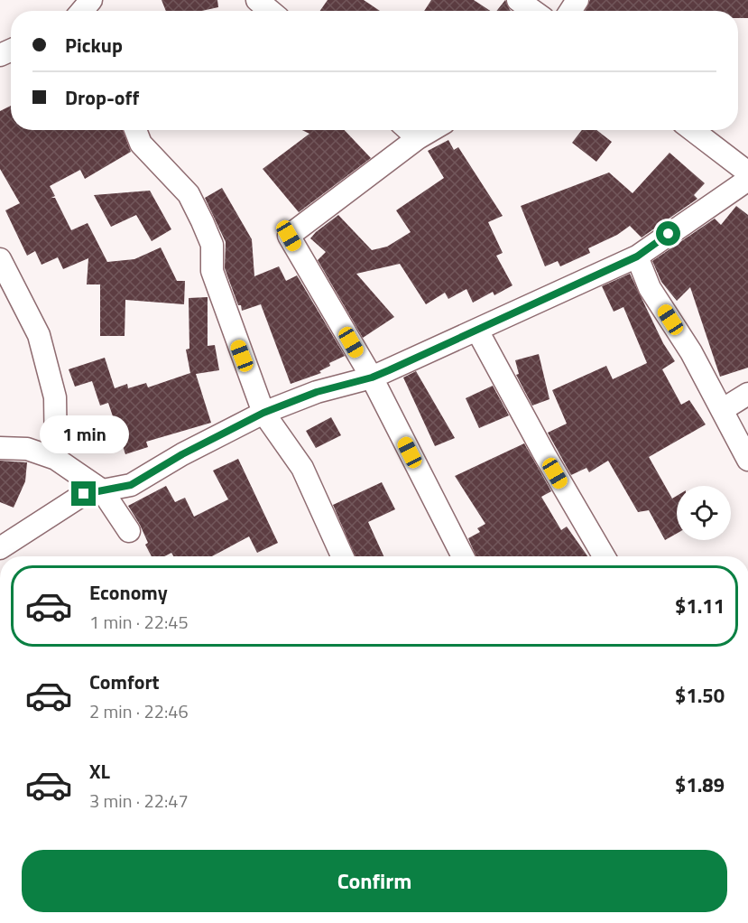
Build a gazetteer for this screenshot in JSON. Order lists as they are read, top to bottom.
{
  "page": {
    "banner": ["Pickup", "Drop-off"],
    "bubble": "1 min",
    "list": [
      {
        "name": "Economy",
        "note": "1 min · 22:45",
        "value": "$1.11"
      },
      {
        "name": "Comfort",
        "note": "2 min · 22:46",
        "value": "$1.50"
      },
      {
        "name": "XL",
        "note": "3 min · 22:47",
        "value": "$1.89"
      }
    ],
    "buttons": "Confirm"
  }
}
